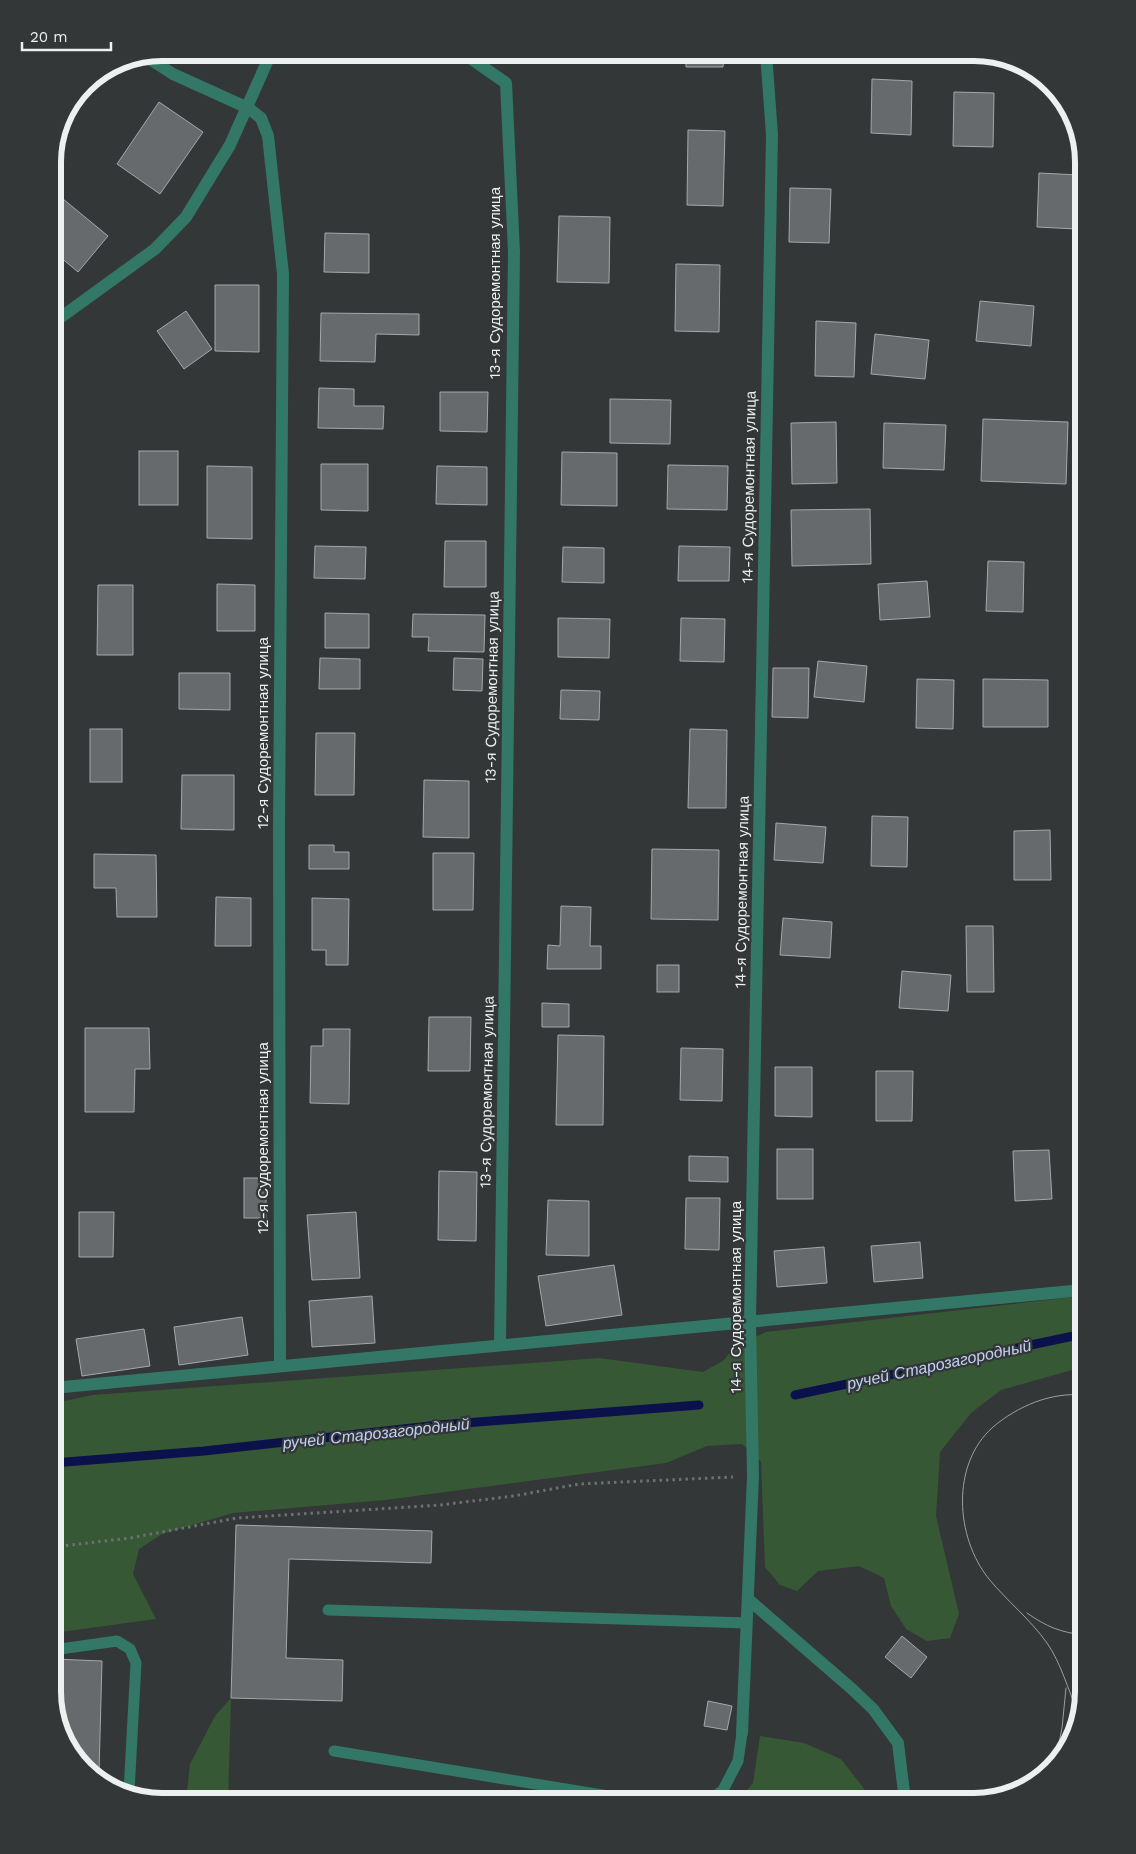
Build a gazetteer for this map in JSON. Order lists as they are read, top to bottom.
{
  "streets": {
    "street": ["13-я Судоремонтная улица", "14-я Судоремонтная улица", "12-я Судоремонтная улица"]
  },
  "water": ["ручей Старозагородный"],
  "scale_bar": "20 m"
}
